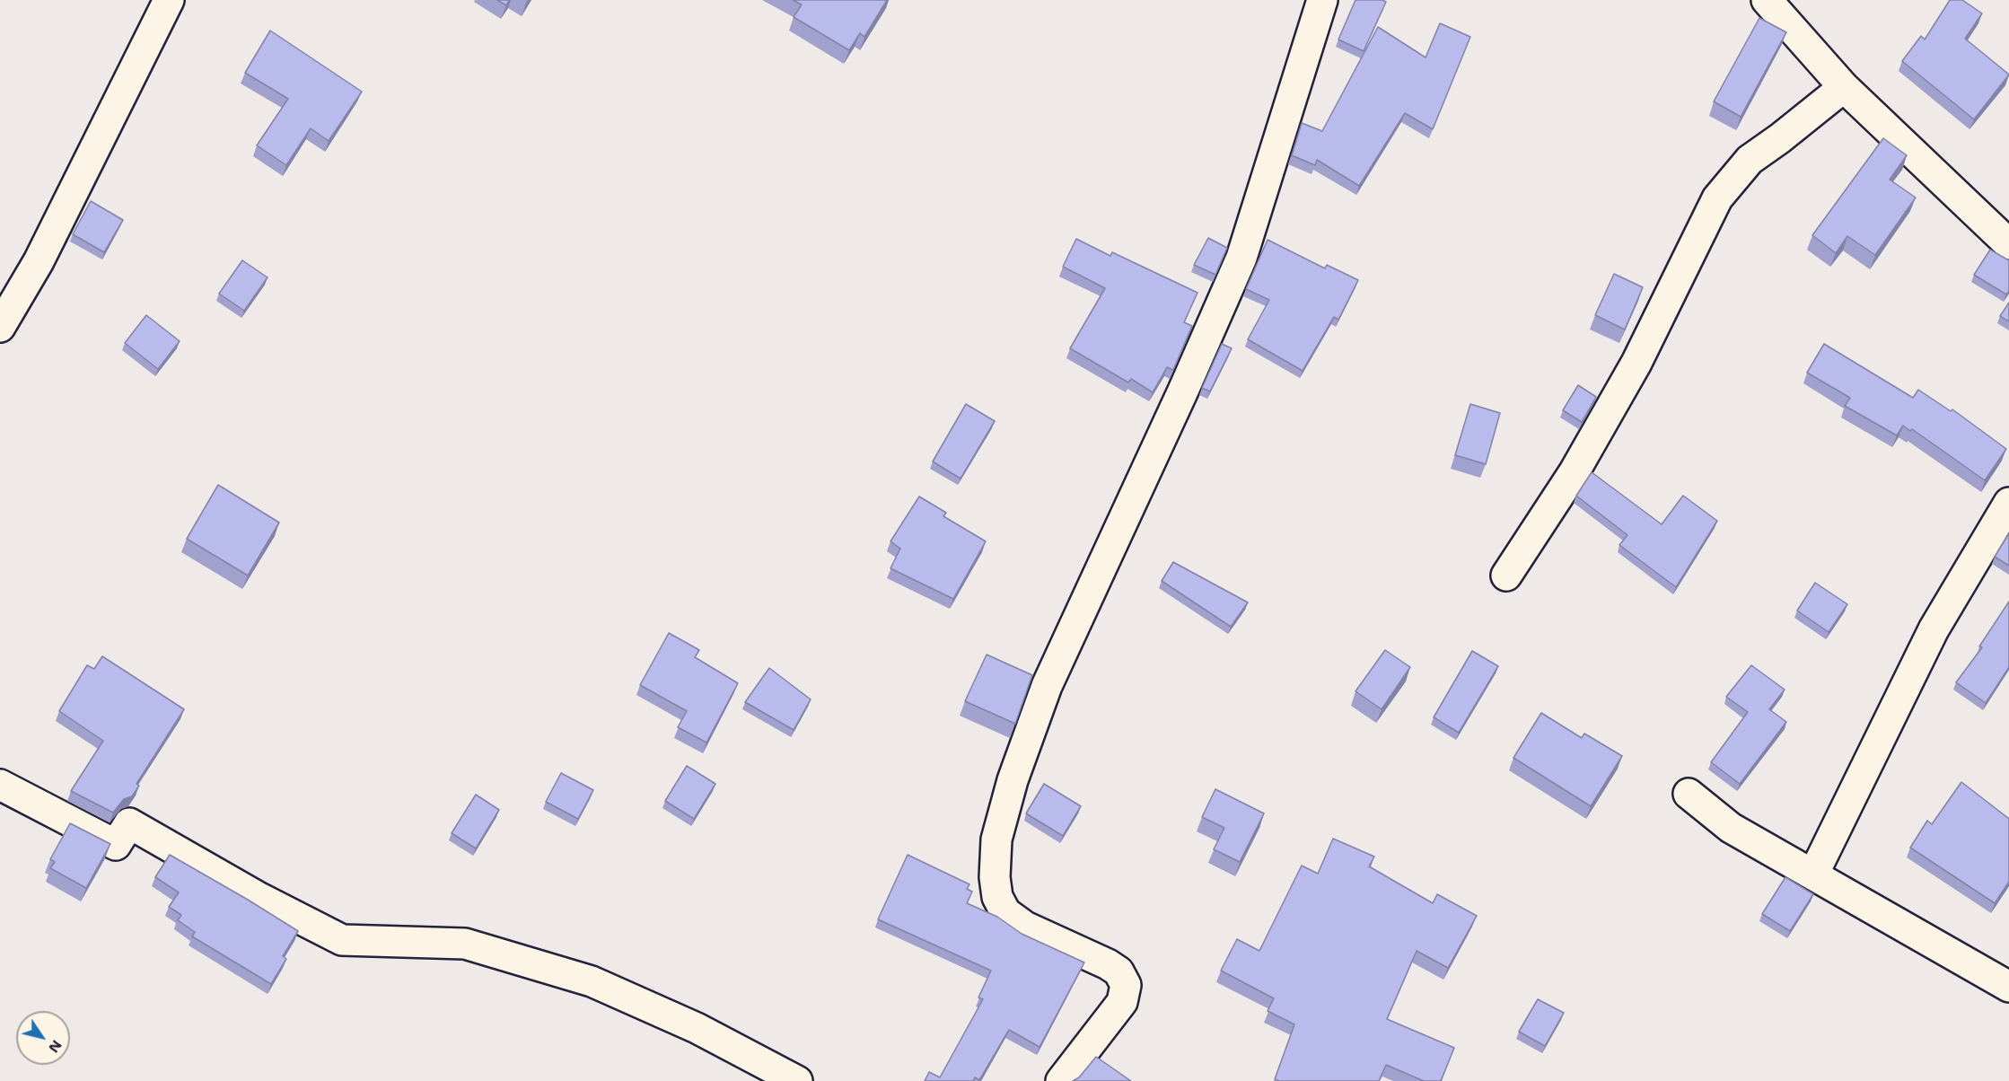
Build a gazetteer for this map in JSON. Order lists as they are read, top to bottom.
{
  "north": "bottom right"
}
